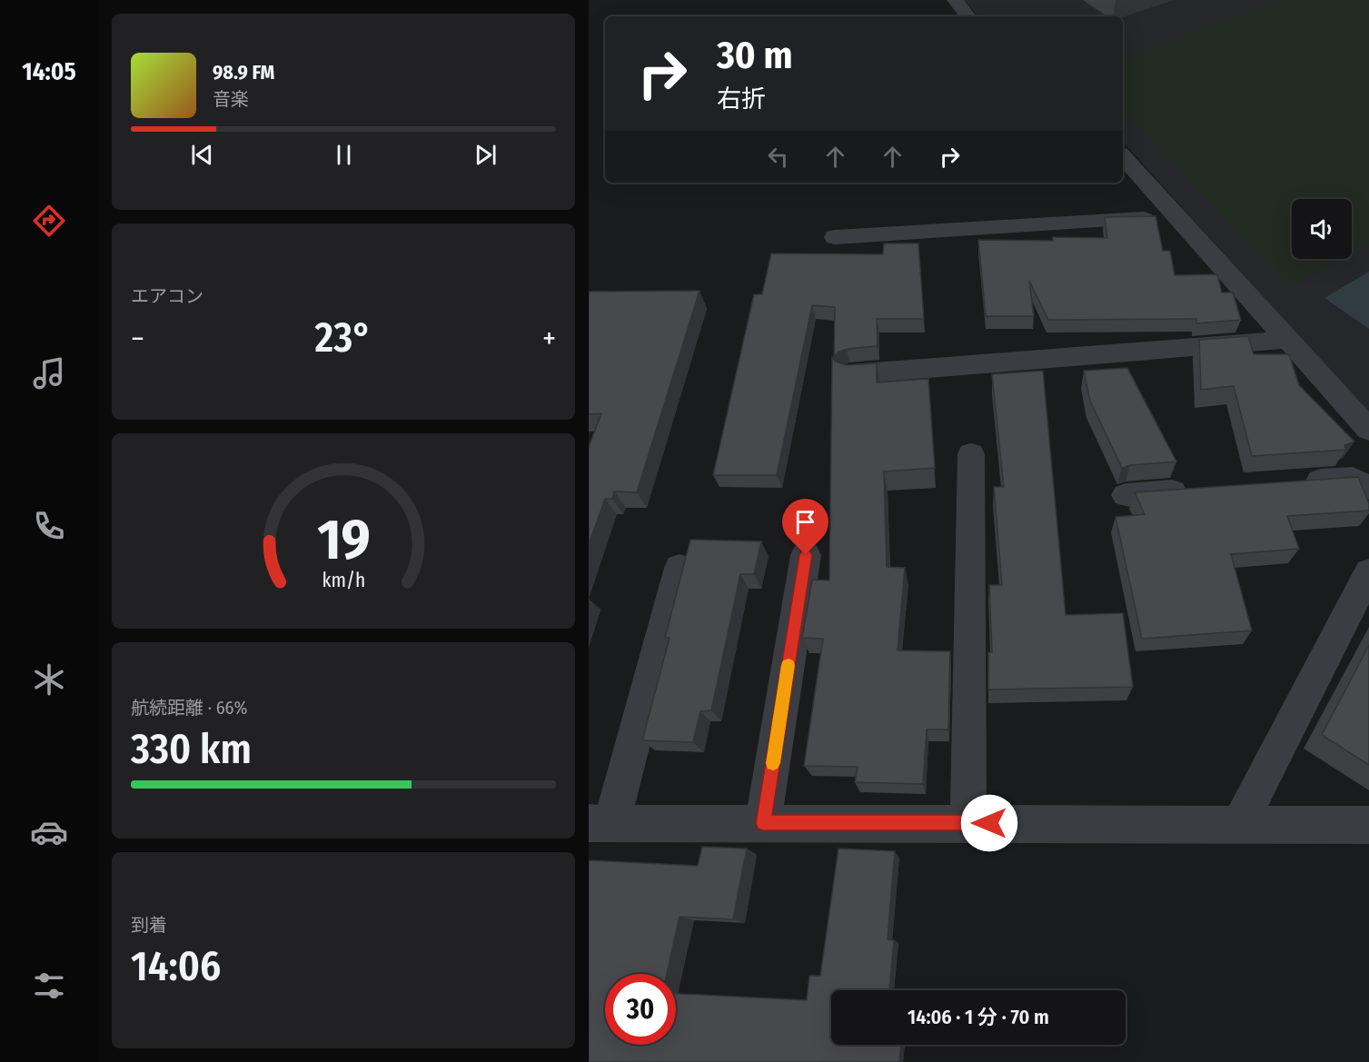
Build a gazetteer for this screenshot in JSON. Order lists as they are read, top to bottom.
{
  "page": {
    "tabs": "14:05",
    "turn": ["30 m", "右折"],
    "song": ["98.9 FM", "音楽"],
    "tile": [
      "エアコン",
      ["航続距離 · 66%", "330 km"],
      ["到着", "14:06"]
    ],
    "heat": ["−", "23°", "+"],
    "limit": "30",
    "trip": "14:06 · 1 分 · 70 m",
    "gauge": ["19", "km/h"]
  }
}
